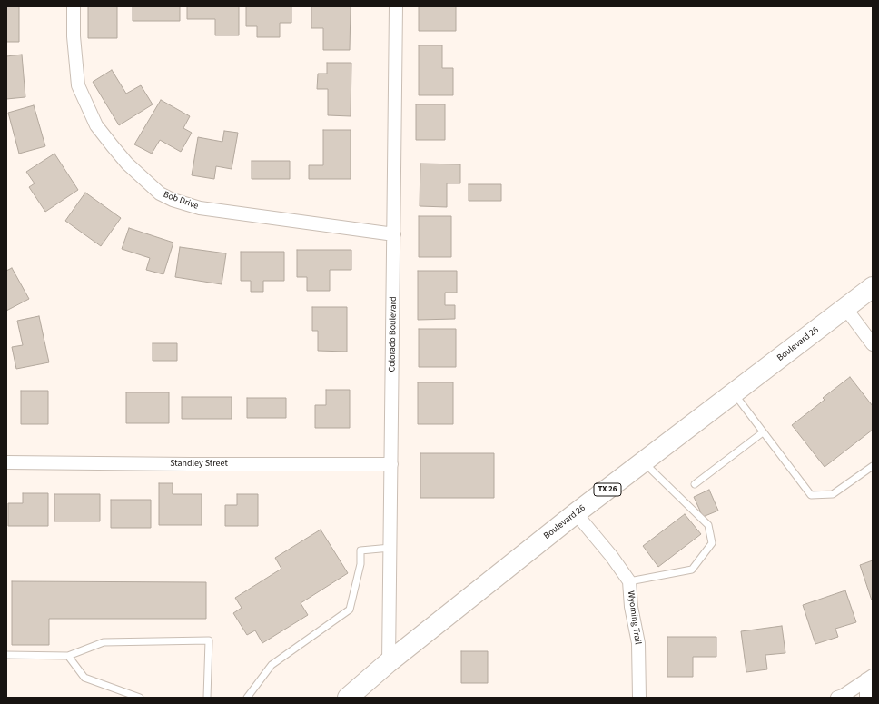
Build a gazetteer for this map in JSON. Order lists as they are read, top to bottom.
{
  "streets": {
    "main road": ["Boulevard 26", "TX 26"],
    "street": [
      "Bob Drive",
      "Colorado Boulevard",
      "Standley Street",
      "Wyoming Trail"
    ]
  },
  "crossings": [
    ["Bob Drive", "Colorado Boulevard"],
    ["Colorado Boulevard", "Boulevard 26"],
    ["Colorado Boulevard", "Standley Street"],
    ["Boulevard 26", "Wyoming Trail"]
  ]
}
